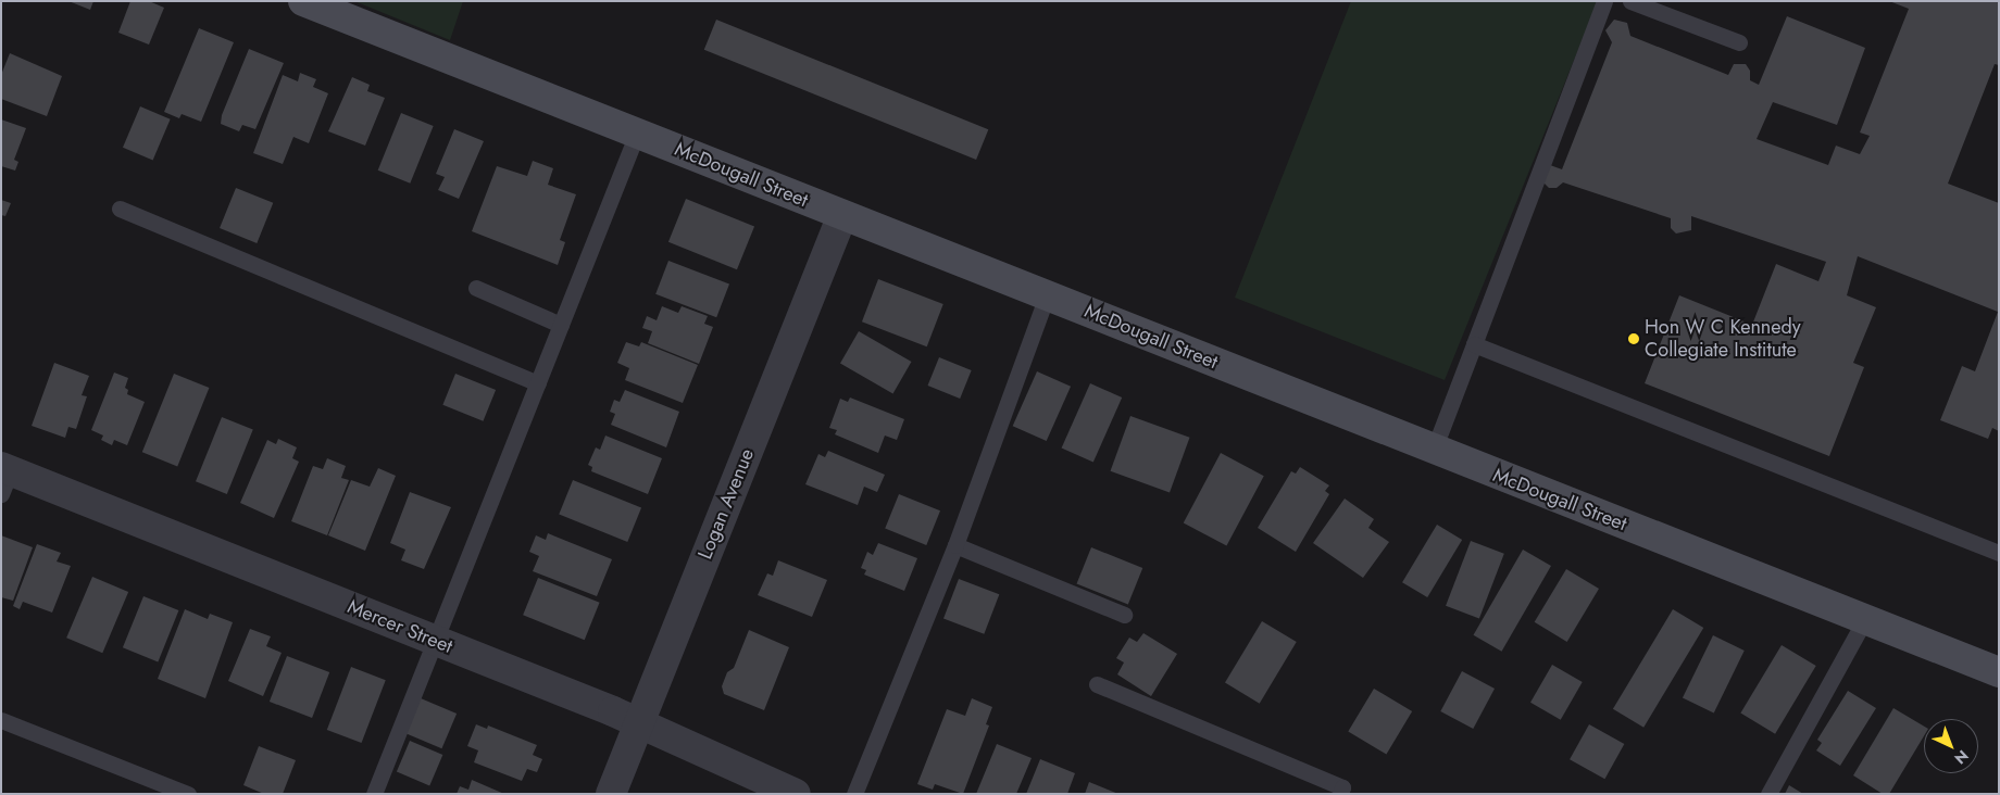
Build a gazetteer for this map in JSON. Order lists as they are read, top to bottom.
{
  "streets": {
    "street": ["McDougall Street", "Logan Avenue", "Mercer Street"]
  },
  "crossings": [
    ["McDougall Street", "Logan Avenue"],
    ["Logan Avenue", "Mercer Street"]
  ],
  "places": ["Hon W C Kennedy Collegiate Institute"],
  "north": "bottom right"
}
